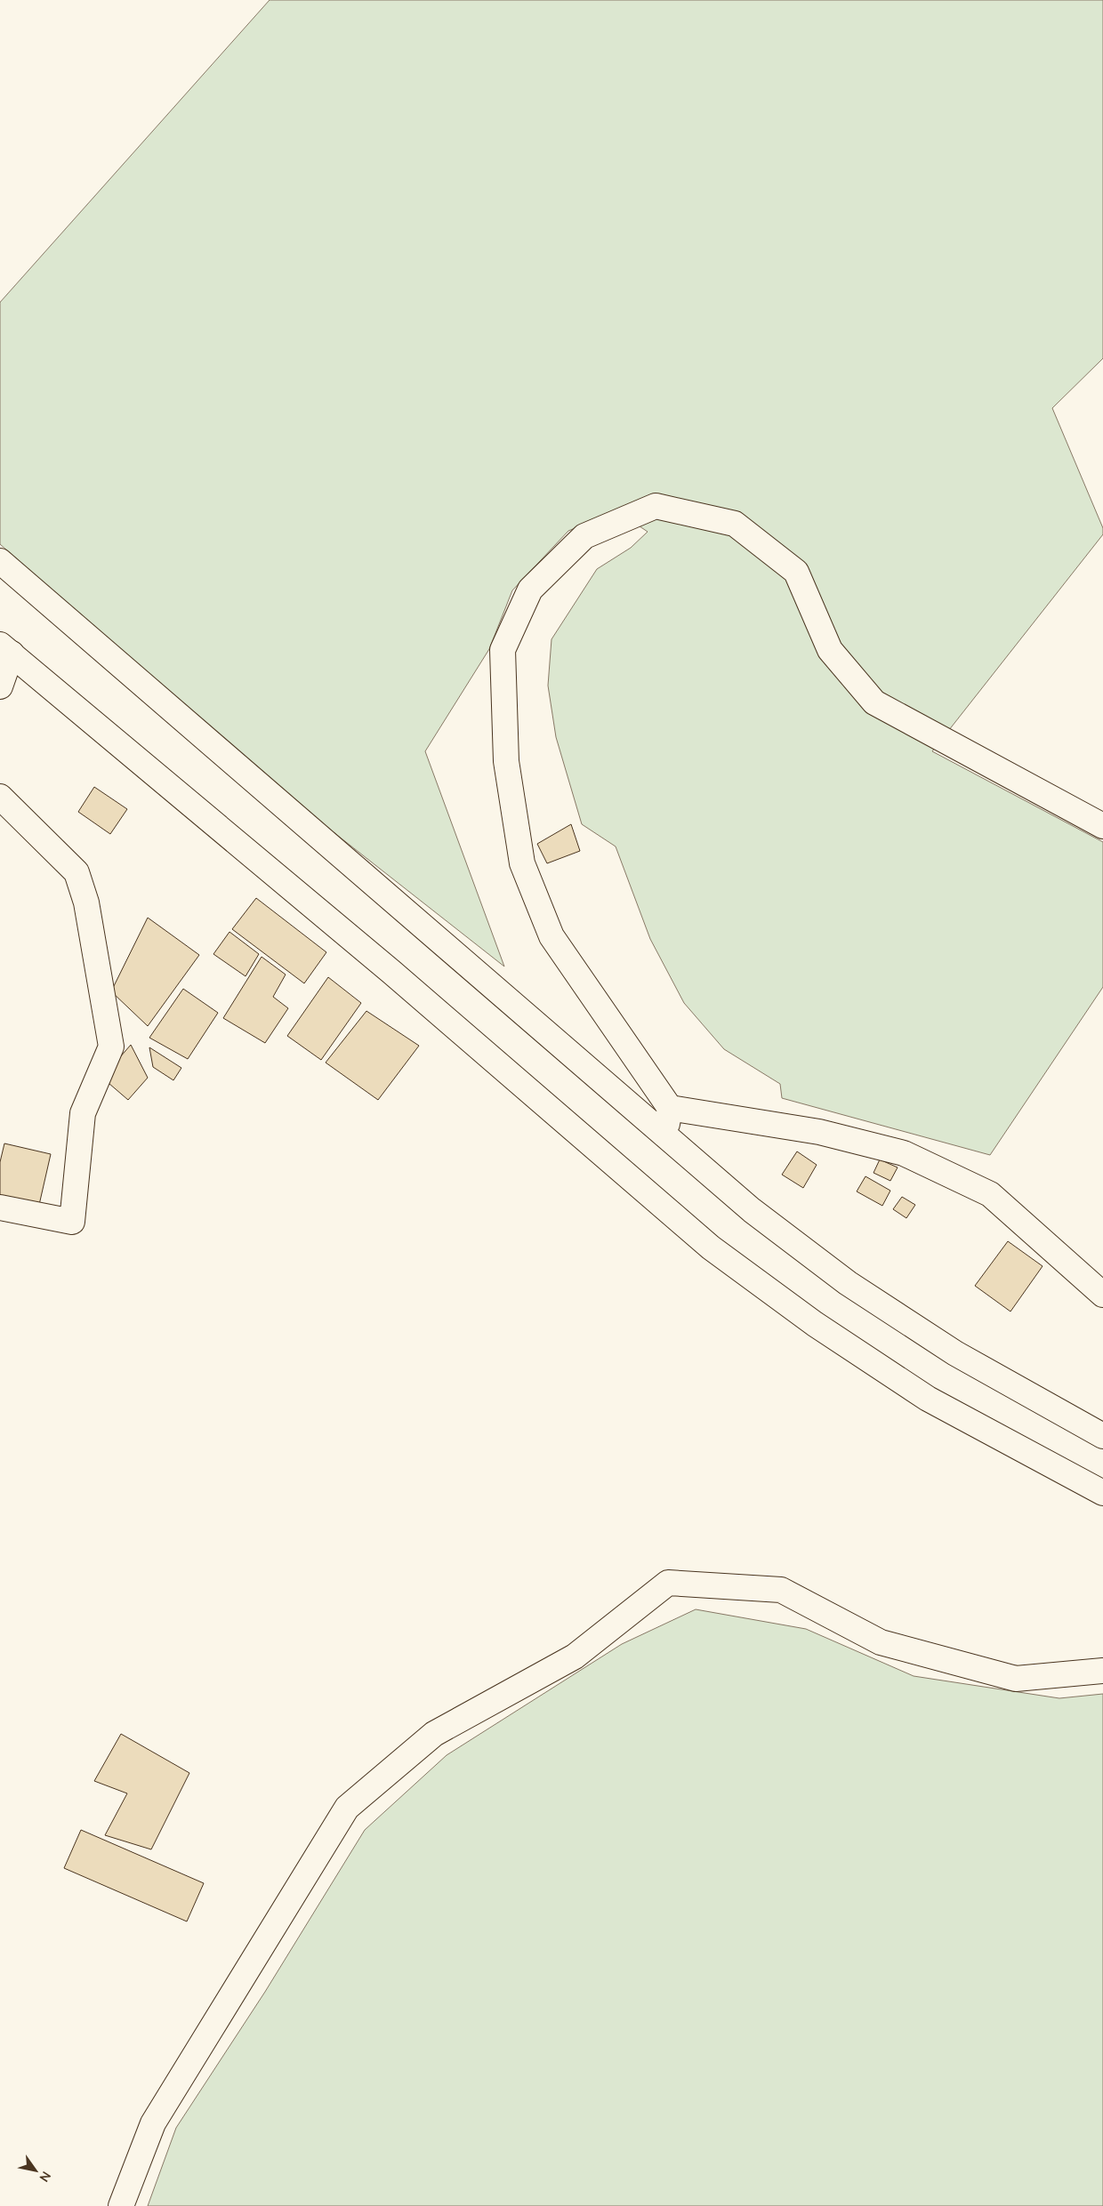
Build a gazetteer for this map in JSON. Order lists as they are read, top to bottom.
{
  "north": "bottom right"
}
